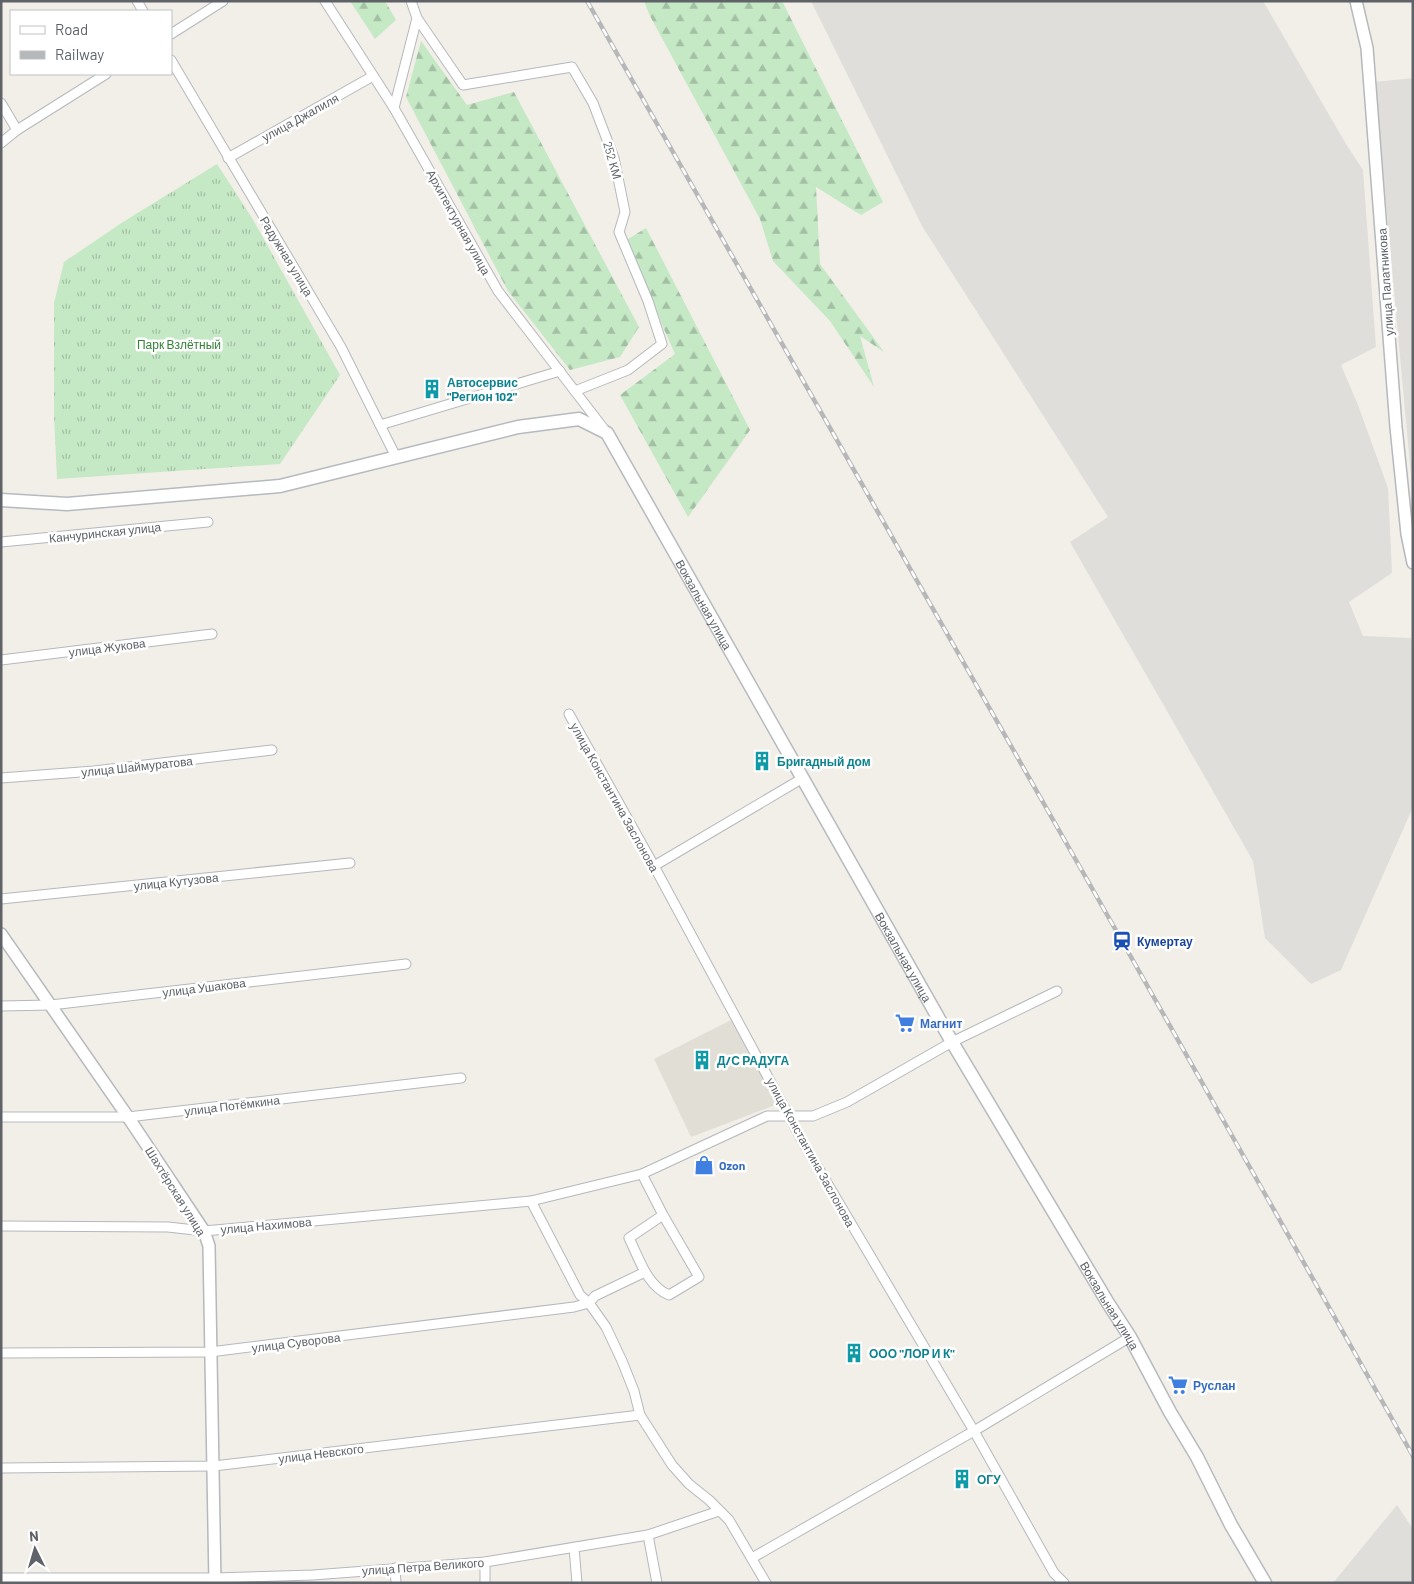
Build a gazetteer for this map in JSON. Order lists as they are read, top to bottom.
{
  "streets": {
    "main road": ["Вокзальная улица"],
    "street": [
      "улица Джалиля",
      "252 КМ",
      "Архитектурная улица",
      "Радужная улица",
      "улица Палатникова",
      "Канчуринская улица",
      "улица Жукова",
      "улица Шаймуратова",
      "улица Константина Заслонова",
      "улица Кутузова",
      "улица Ушакова",
      "улица Потёмкина",
      "Шахтёрская улица",
      "улица Нахимова",
      "улица Суворова",
      "улица Невского",
      "улица Петра Великого"
    ]
  },
  "crossings": [
    ["улица Джалиля", "Архитектурная улица"],
    ["улица Джалиля", "Радужная улица"],
    ["252 КМ", "Архитектурная улица"],
    ["Архитектурная улица", "Вокзальная улица"],
    ["Вокзальная улица", "улица Нахимова"],
    ["улица Константина Заслонова", "улица Нахимова"],
    ["улица Ушакова", "Шахтёрская улица"],
    ["улица Потёмкина", "Шахтёрская улица"],
    ["Шахтёрская улица", "улица Нахимова"],
    ["Шахтёрская улица", "улица Суворова"],
    ["Шахтёрская улица", "улица Невского"],
    ["Шахтёрская улица", "улица Петра Великого"]
  ],
  "parks": ["Парк Взлётный"],
  "places": {
    "building": [
      "Автосервис \"Регион 102\"",
      "Бригадный дом",
      "Д/С РАДУГА",
      "ООО \"ЛОР И К\"",
      "ОГУ"
    ],
    "station": ["Кумертау"],
    "supermarket": ["Магнит", "Руслан"],
    "shop": ["Ozon"]
  },
  "legend": ["Road", "Railway"],
  "north": "top"
}
